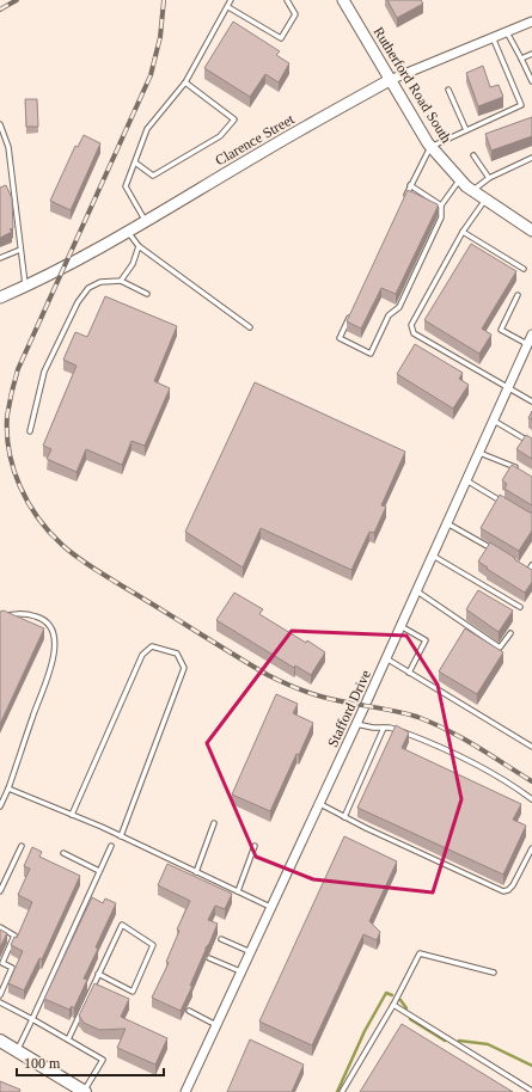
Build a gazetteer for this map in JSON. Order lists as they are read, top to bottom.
{
  "streets": {
    "street": ["Rutherford Road South", "Clarence Street", "Stafford Drive"]
  },
  "crossings": [
    ["Rutherford Road South", "Clarence Street"]
  ],
  "scale_bar": "100 m"
}
